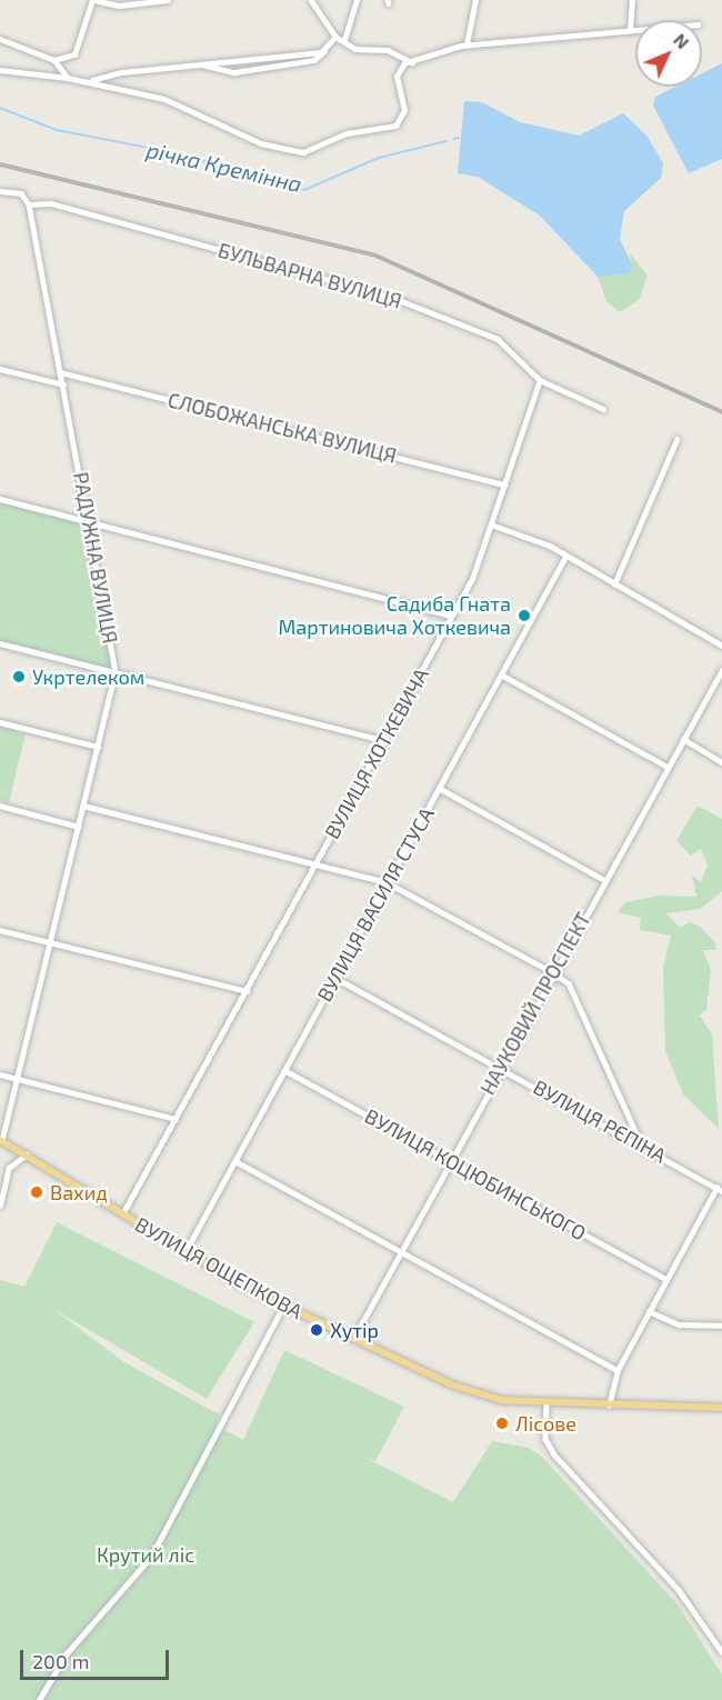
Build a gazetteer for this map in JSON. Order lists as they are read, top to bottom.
{
  "streets": {
    "highway": ["ВУЛИЦЯ ОЩЕПКОВА"],
    "street": [
      "БУЛЬВАРНА ВУЛИЦЯ",
      "СЛОБОЖАНСЬКА ВУЛИЦЯ",
      "РАДУЖНА ВУЛИЦЯ",
      "ВУЛИЦЯ ХОТКЕВИЧА",
      "ВУЛИЦЯ ВАСИЛЯ СТУСА",
      "НАУКОВИЙ ПРОСПЕКТ",
      "ВУЛИЦЯ РЄПІНА",
      "ВУЛИЦЯ КОЦЮБИНСЬКОГО"
    ]
  },
  "crossings": [
    ["БУЛЬВАРНА ВУЛИЦЯ", "РАДУЖНА ВУЛИЦЯ"],
    ["БУЛЬВАРНА ВУЛИЦЯ", "ВУЛИЦЯ ХОТКЕВИЧА"],
    ["СЛОБОЖАНСЬКА ВУЛИЦЯ", "РАДУЖНА ВУЛИЦЯ"],
    ["СЛОБОЖАНСЬКА ВУЛИЦЯ", "ВУЛИЦЯ ХОТКЕВИЧА"],
    ["РАДУЖНА ВУЛИЦЯ", "ВУЛИЦЯ ОЩЕПКОВА"],
    ["ВУЛИЦЯ ХОТКЕВИЧА", "ВУЛИЦЯ ОЩЕПКОВА"],
    ["ВУЛИЦЯ ВАСИЛЯ СТУСА", "ВУЛИЦЯ РЄПІНА"],
    ["ВУЛИЦЯ ВАСИЛЯ СТУСА", "ВУЛИЦЯ КОЦЮБИНСЬКОГО"],
    ["ВУЛИЦЯ ВАСИЛЯ СТУСА", "ВУЛИЦЯ ОЩЕПКОВА"],
    ["НАУКОВИЙ ПРОСПЕКТ", "ВУЛИЦЯ РЄПІНА"],
    ["НАУКОВИЙ ПРОСПЕКТ", "ВУЛИЦЯ КОЦЮБИНСЬКОГО"],
    ["НАУКОВИЙ ПРОСПЕКТ", "ВУЛИЦЯ ОЩЕПКОВА"]
  ],
  "water": ["річка Кремінна"],
  "parks": ["Крутий ліс"],
  "places": [
    "Садиба Гната Мартиновича Хоткевича",
    "Укртелеком",
    "Вахид",
    "Хутір",
    "Лісове"
  ],
  "scale_bar": "200 m",
  "north": "top right"
}
